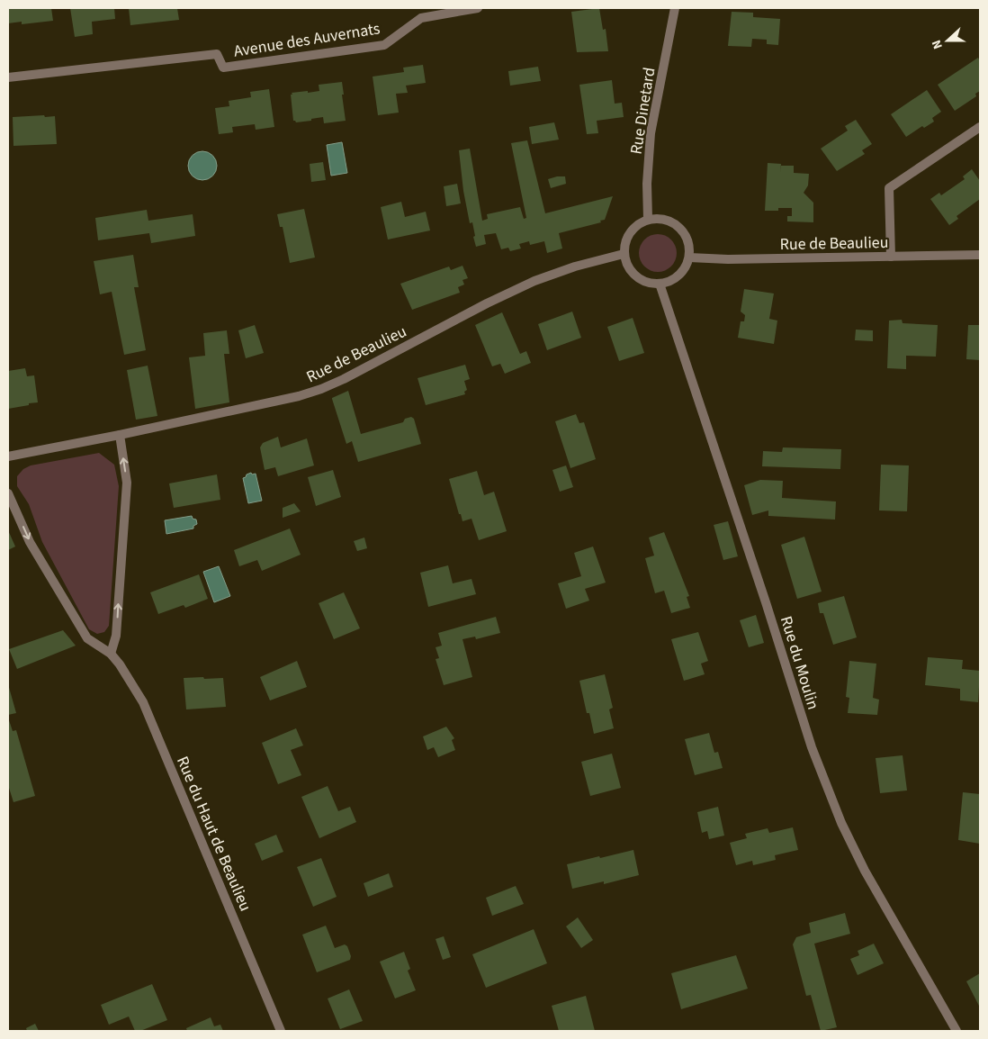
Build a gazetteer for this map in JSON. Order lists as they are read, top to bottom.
{
  "streets": {
    "street": [
      "Avenue des Auvernats",
      "Rue Dinetard",
      "Rue de Beaulieu",
      "Rue du Moulin",
      "Rue du Haut de Beaulieu"
    ]
  },
  "crossings": [
    ["Rue Dinetard", "Rue de Beaulieu"],
    ["Rue Dinetard", "Rue du Moulin"],
    ["Rue de Beaulieu", "Rue du Moulin"]
  ],
  "north": "left"
}
